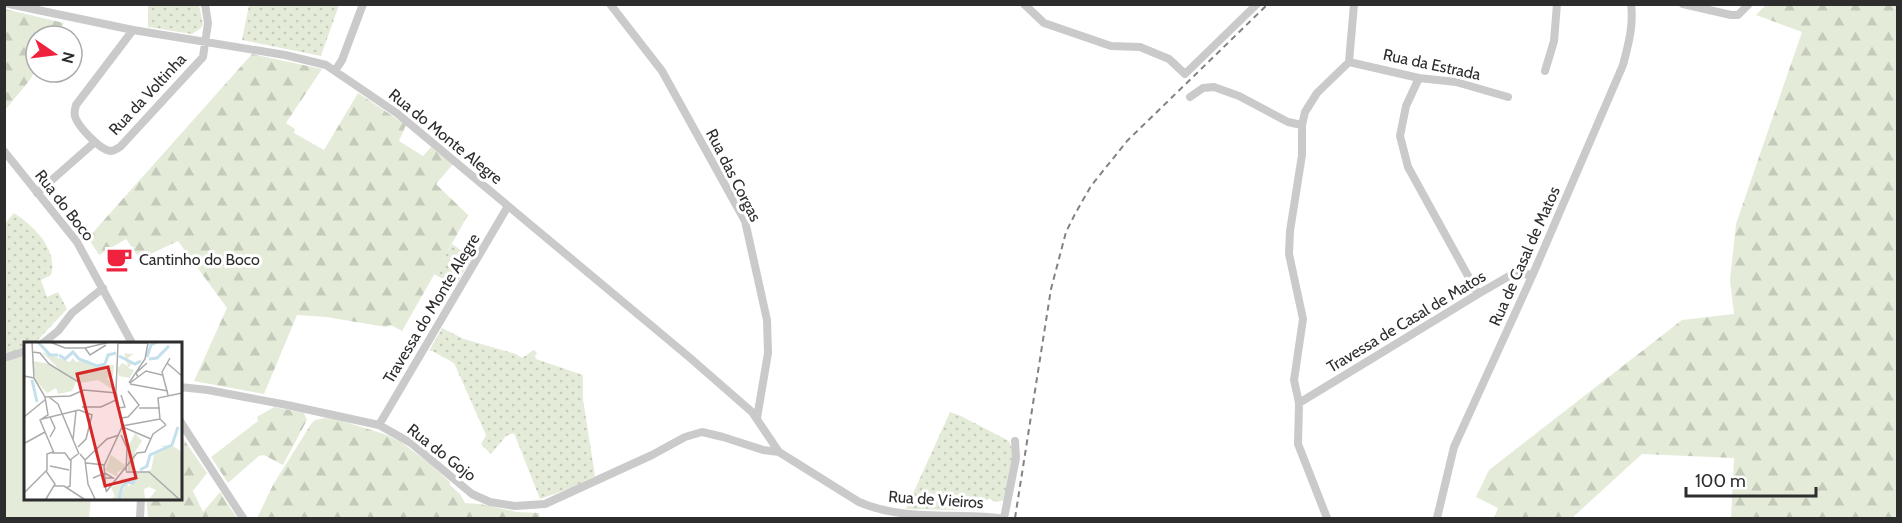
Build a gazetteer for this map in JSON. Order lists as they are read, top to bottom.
{
  "streets": {
    "street": [
      "Rua da Estrada",
      "Rua da Voltinha",
      "Rua do Monte Alegre",
      "Rua das Corgas",
      "Rua do Boco",
      "Rua de Casal de Matos",
      "Travessa do Monte Alegre",
      "Travessa de Casal de Matos",
      "Rua do Gojo",
      "Rua de Vieiros"
    ]
  },
  "crossings": [
    ["Rua da Voltinha", "Rua do Monte Alegre"],
    ["Rua do Monte Alegre", "Rua das Corgas"],
    ["Rua do Monte Alegre", "Travessa do Monte Alegre"],
    ["Rua do Monte Alegre", "Rua do Gojo"],
    ["Rua do Monte Alegre", "Rua de Vieiros"],
    ["Rua de Casal de Matos", "Travessa de Casal de Matos"],
    ["Travessa do Monte Alegre", "Rua do Gojo"],
    ["Rua do Gojo", "Rua de Vieiros"]
  ],
  "places": {
    "cafe": ["Cantinho do Boco"]
  },
  "scale_bar": "100 m",
  "north": "right"
}
